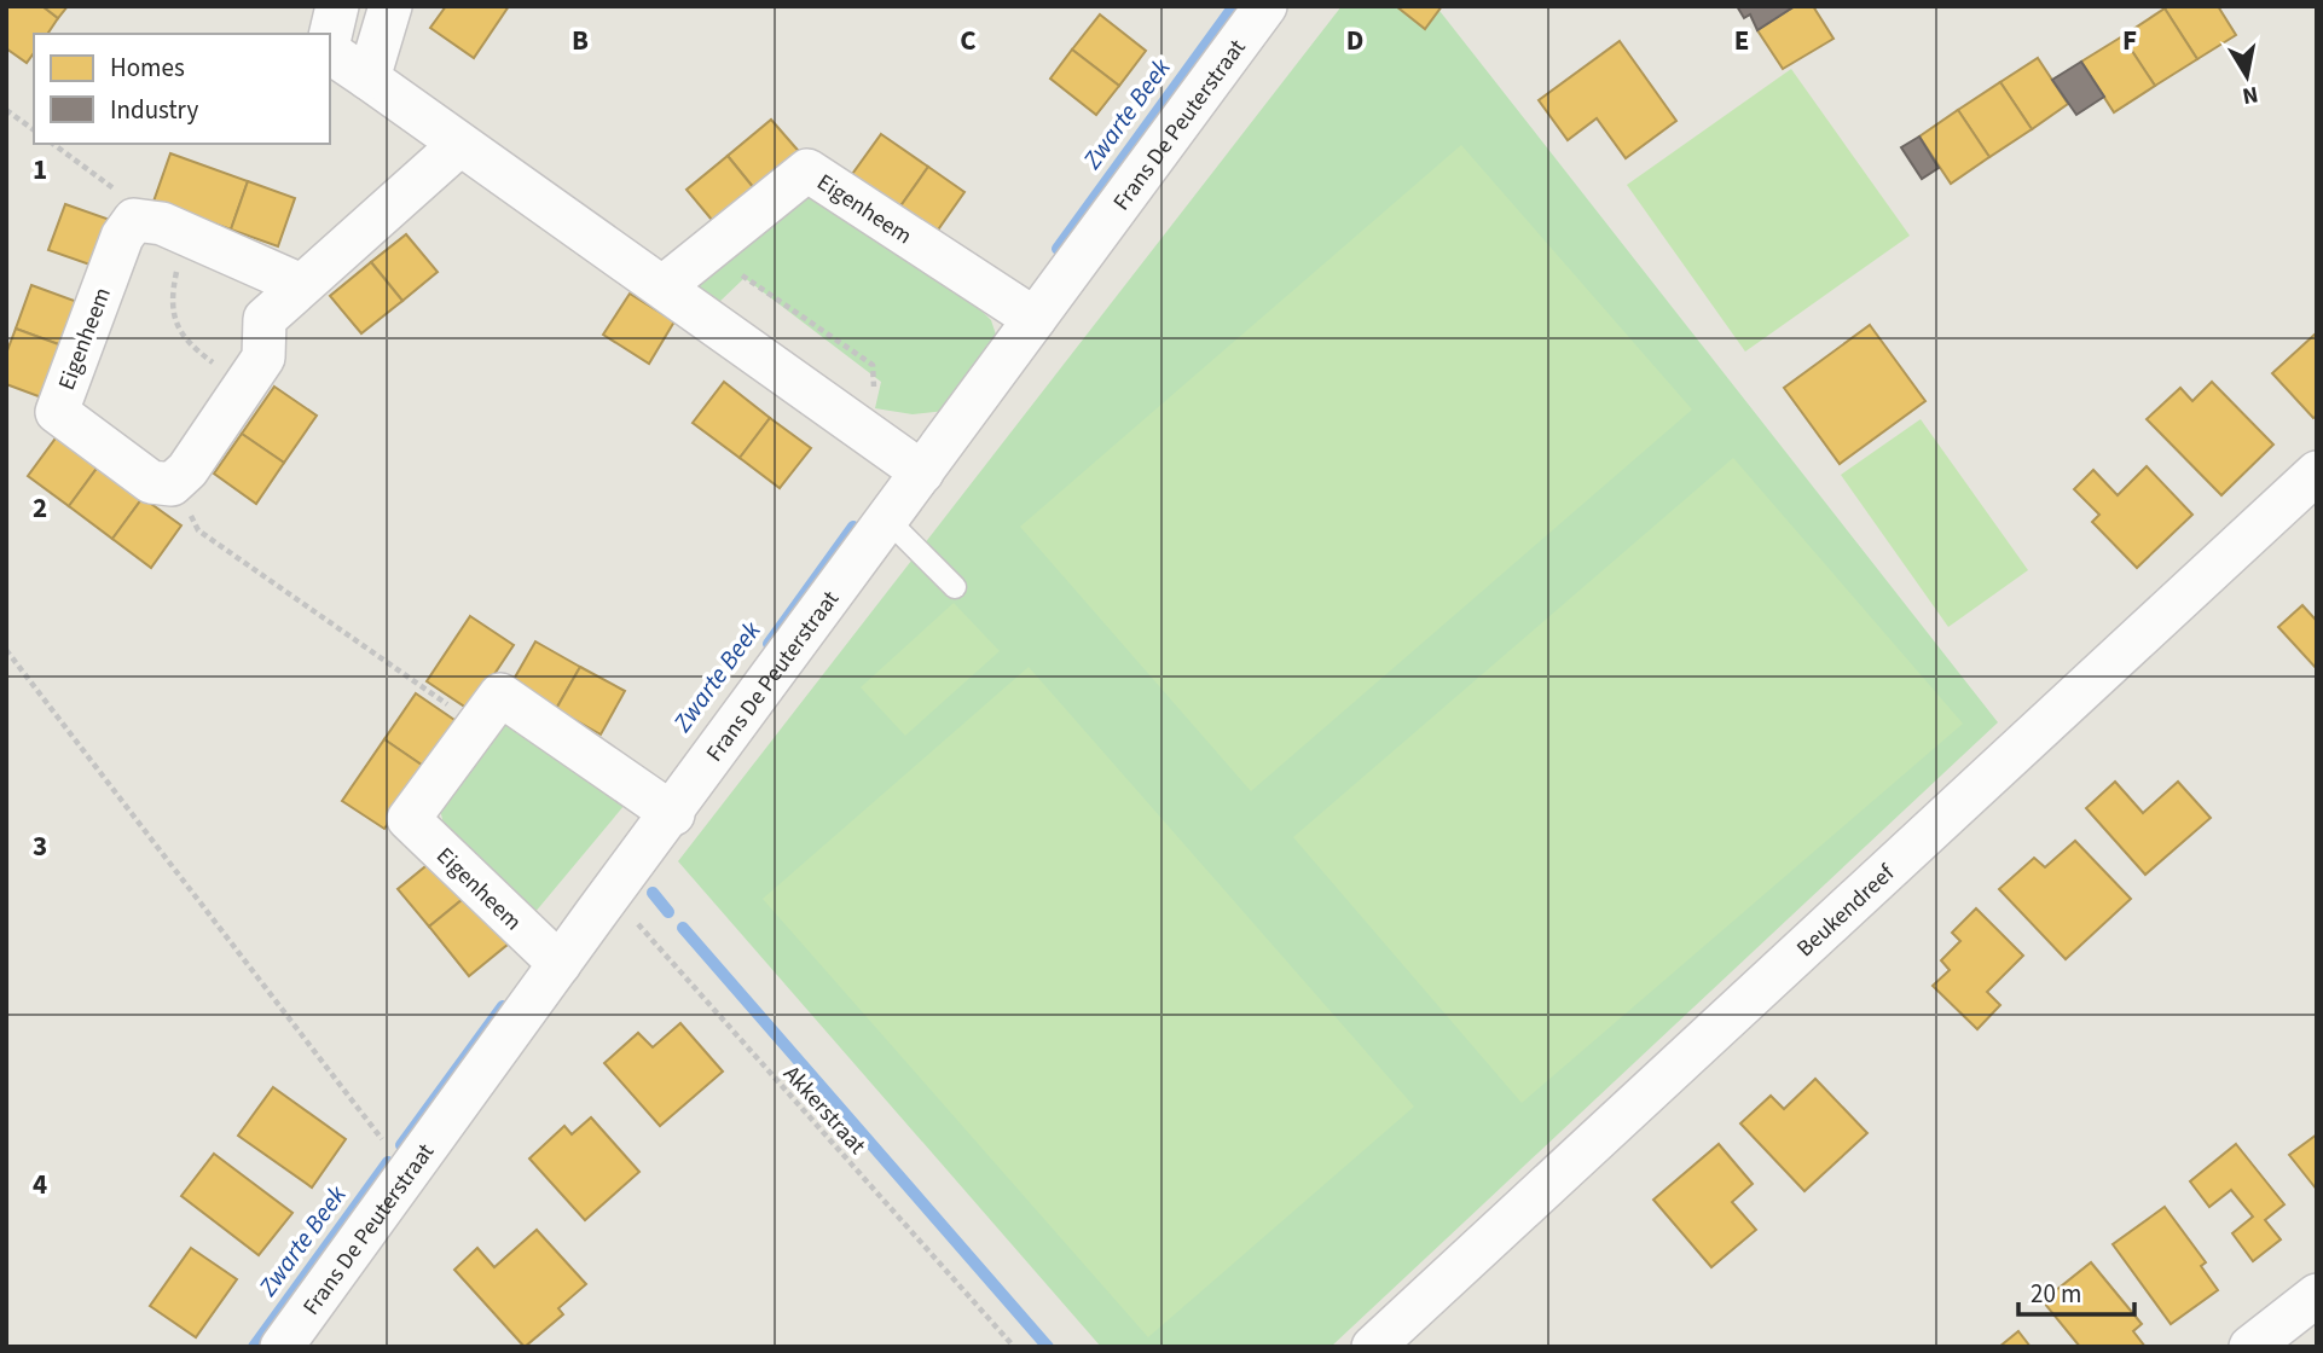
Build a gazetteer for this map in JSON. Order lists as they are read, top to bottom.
{
  "streets": {
    "street": ["Frans De Peuterstraat", "Eigenheem", "Beukendreef"],
    "path": ["Akkerstraat"]
  },
  "crossings": [
    ["Frans De Peuterstraat", "Eigenheem"],
    ["Frans De Peuterstraat", "Akkerstraat"]
  ],
  "water": ["Zwarte Beek"],
  "legend": ["Homes", "Industry"],
  "scale_bar": "20 m",
  "north": "bottom",
  "grid": {
    "columns": [
      "B",
      "C",
      "D",
      "E",
      "F"
    ],
    "rows": [
      "1",
      "2",
      "3",
      "4"
    ]
  }
}
